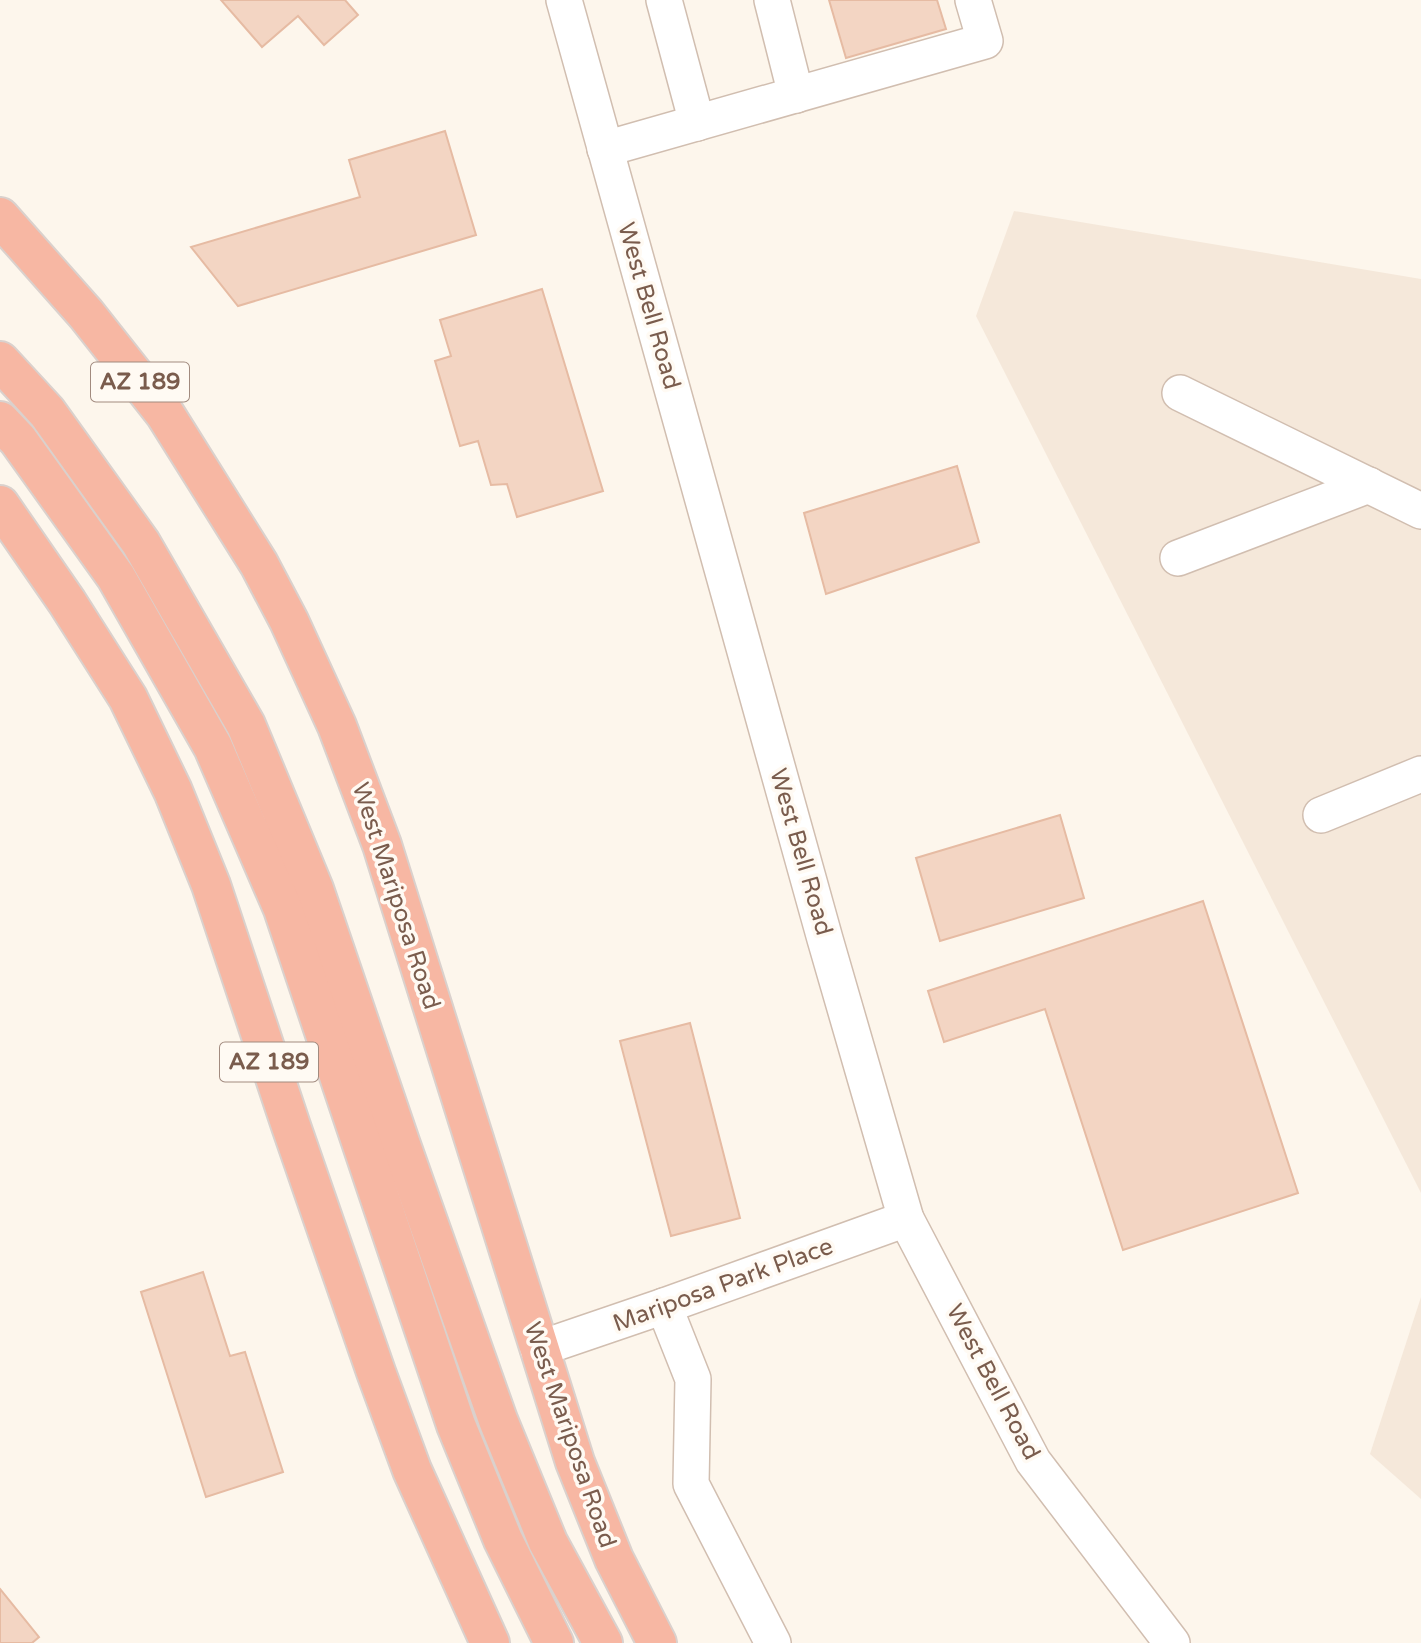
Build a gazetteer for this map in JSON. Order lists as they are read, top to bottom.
{
  "streets": {
    "highway": ["AZ 189", "West Mariposa Road"],
    "street": ["West Bell Road", "Mariposa Park Place"]
  },
  "crossings": [
    ["West Bell Road", "Mariposa Park Place"],
    ["West Mariposa Road", "Mariposa Park Place"]
  ]
}
